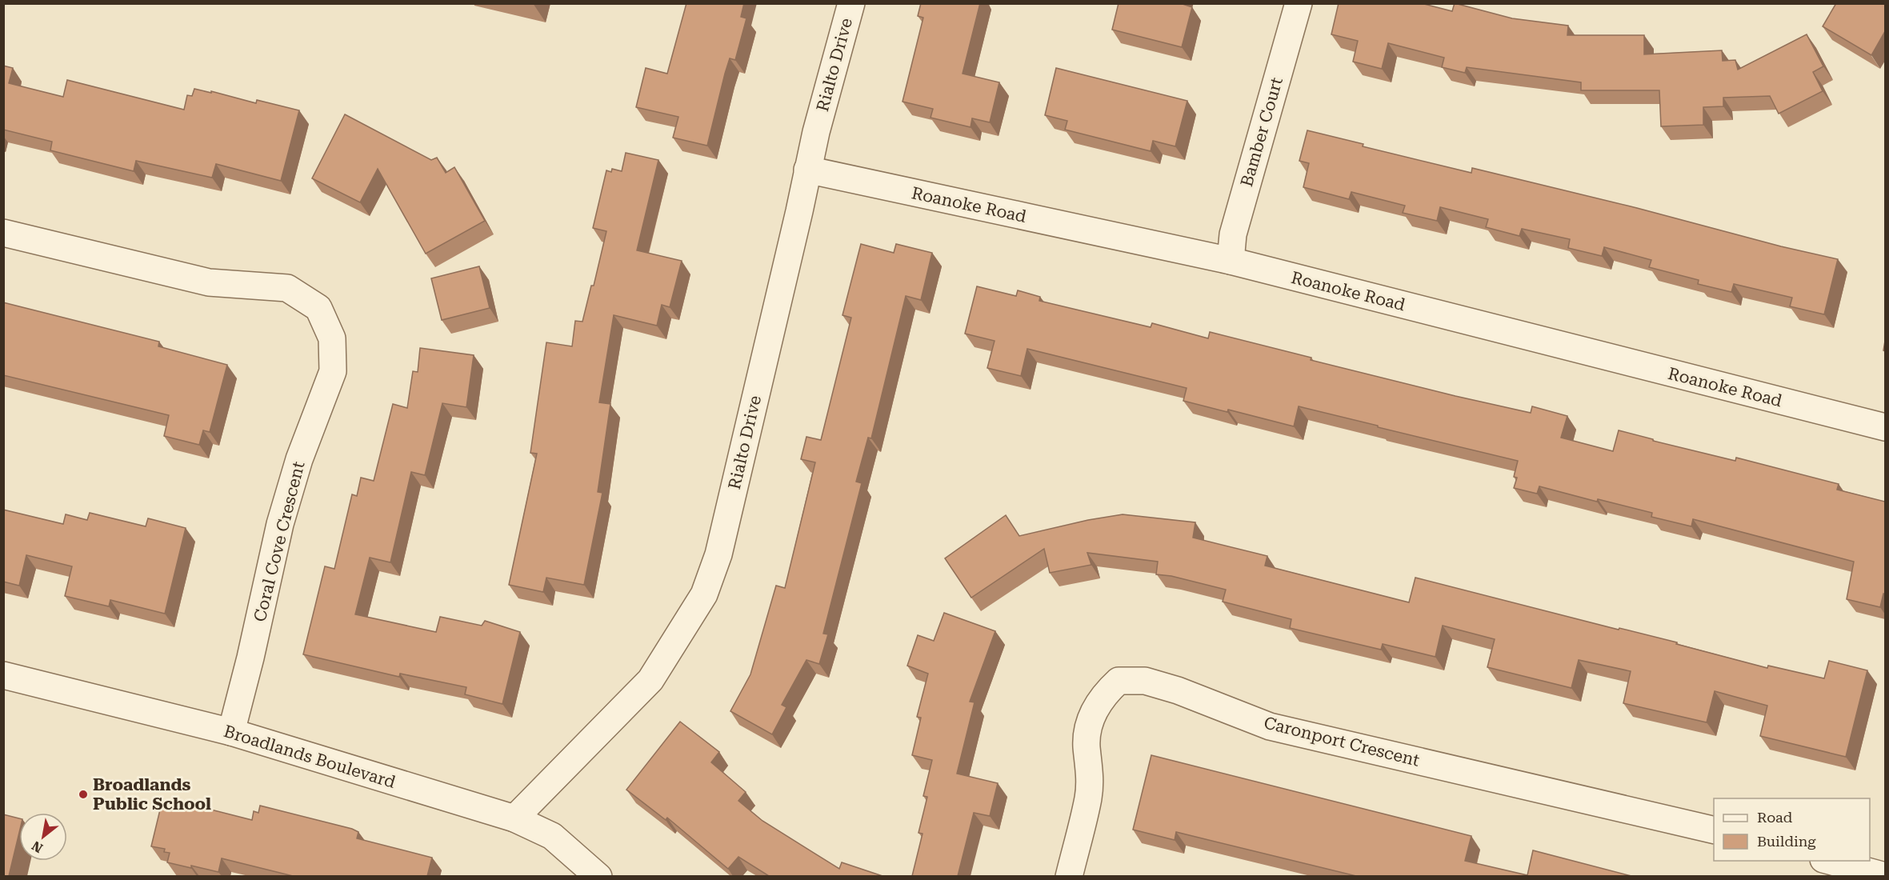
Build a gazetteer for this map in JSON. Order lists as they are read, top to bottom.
{
  "streets": {
    "street": [
      "Rialto Drive",
      "Bamber Court",
      "Roanoke Road",
      "Coral Cove Crescent",
      "Caronport Crescent",
      "Broadlands Boulevard"
    ]
  },
  "crossings": [
    ["Rialto Drive", "Roanoke Road"],
    ["Rialto Drive", "Broadlands Boulevard"],
    ["Bamber Court", "Roanoke Road"],
    ["Coral Cove Crescent", "Broadlands Boulevard"]
  ],
  "places": ["Broadlands Public School"],
  "legend": ["Road", "Building"],
  "north": "bottom left"
}
